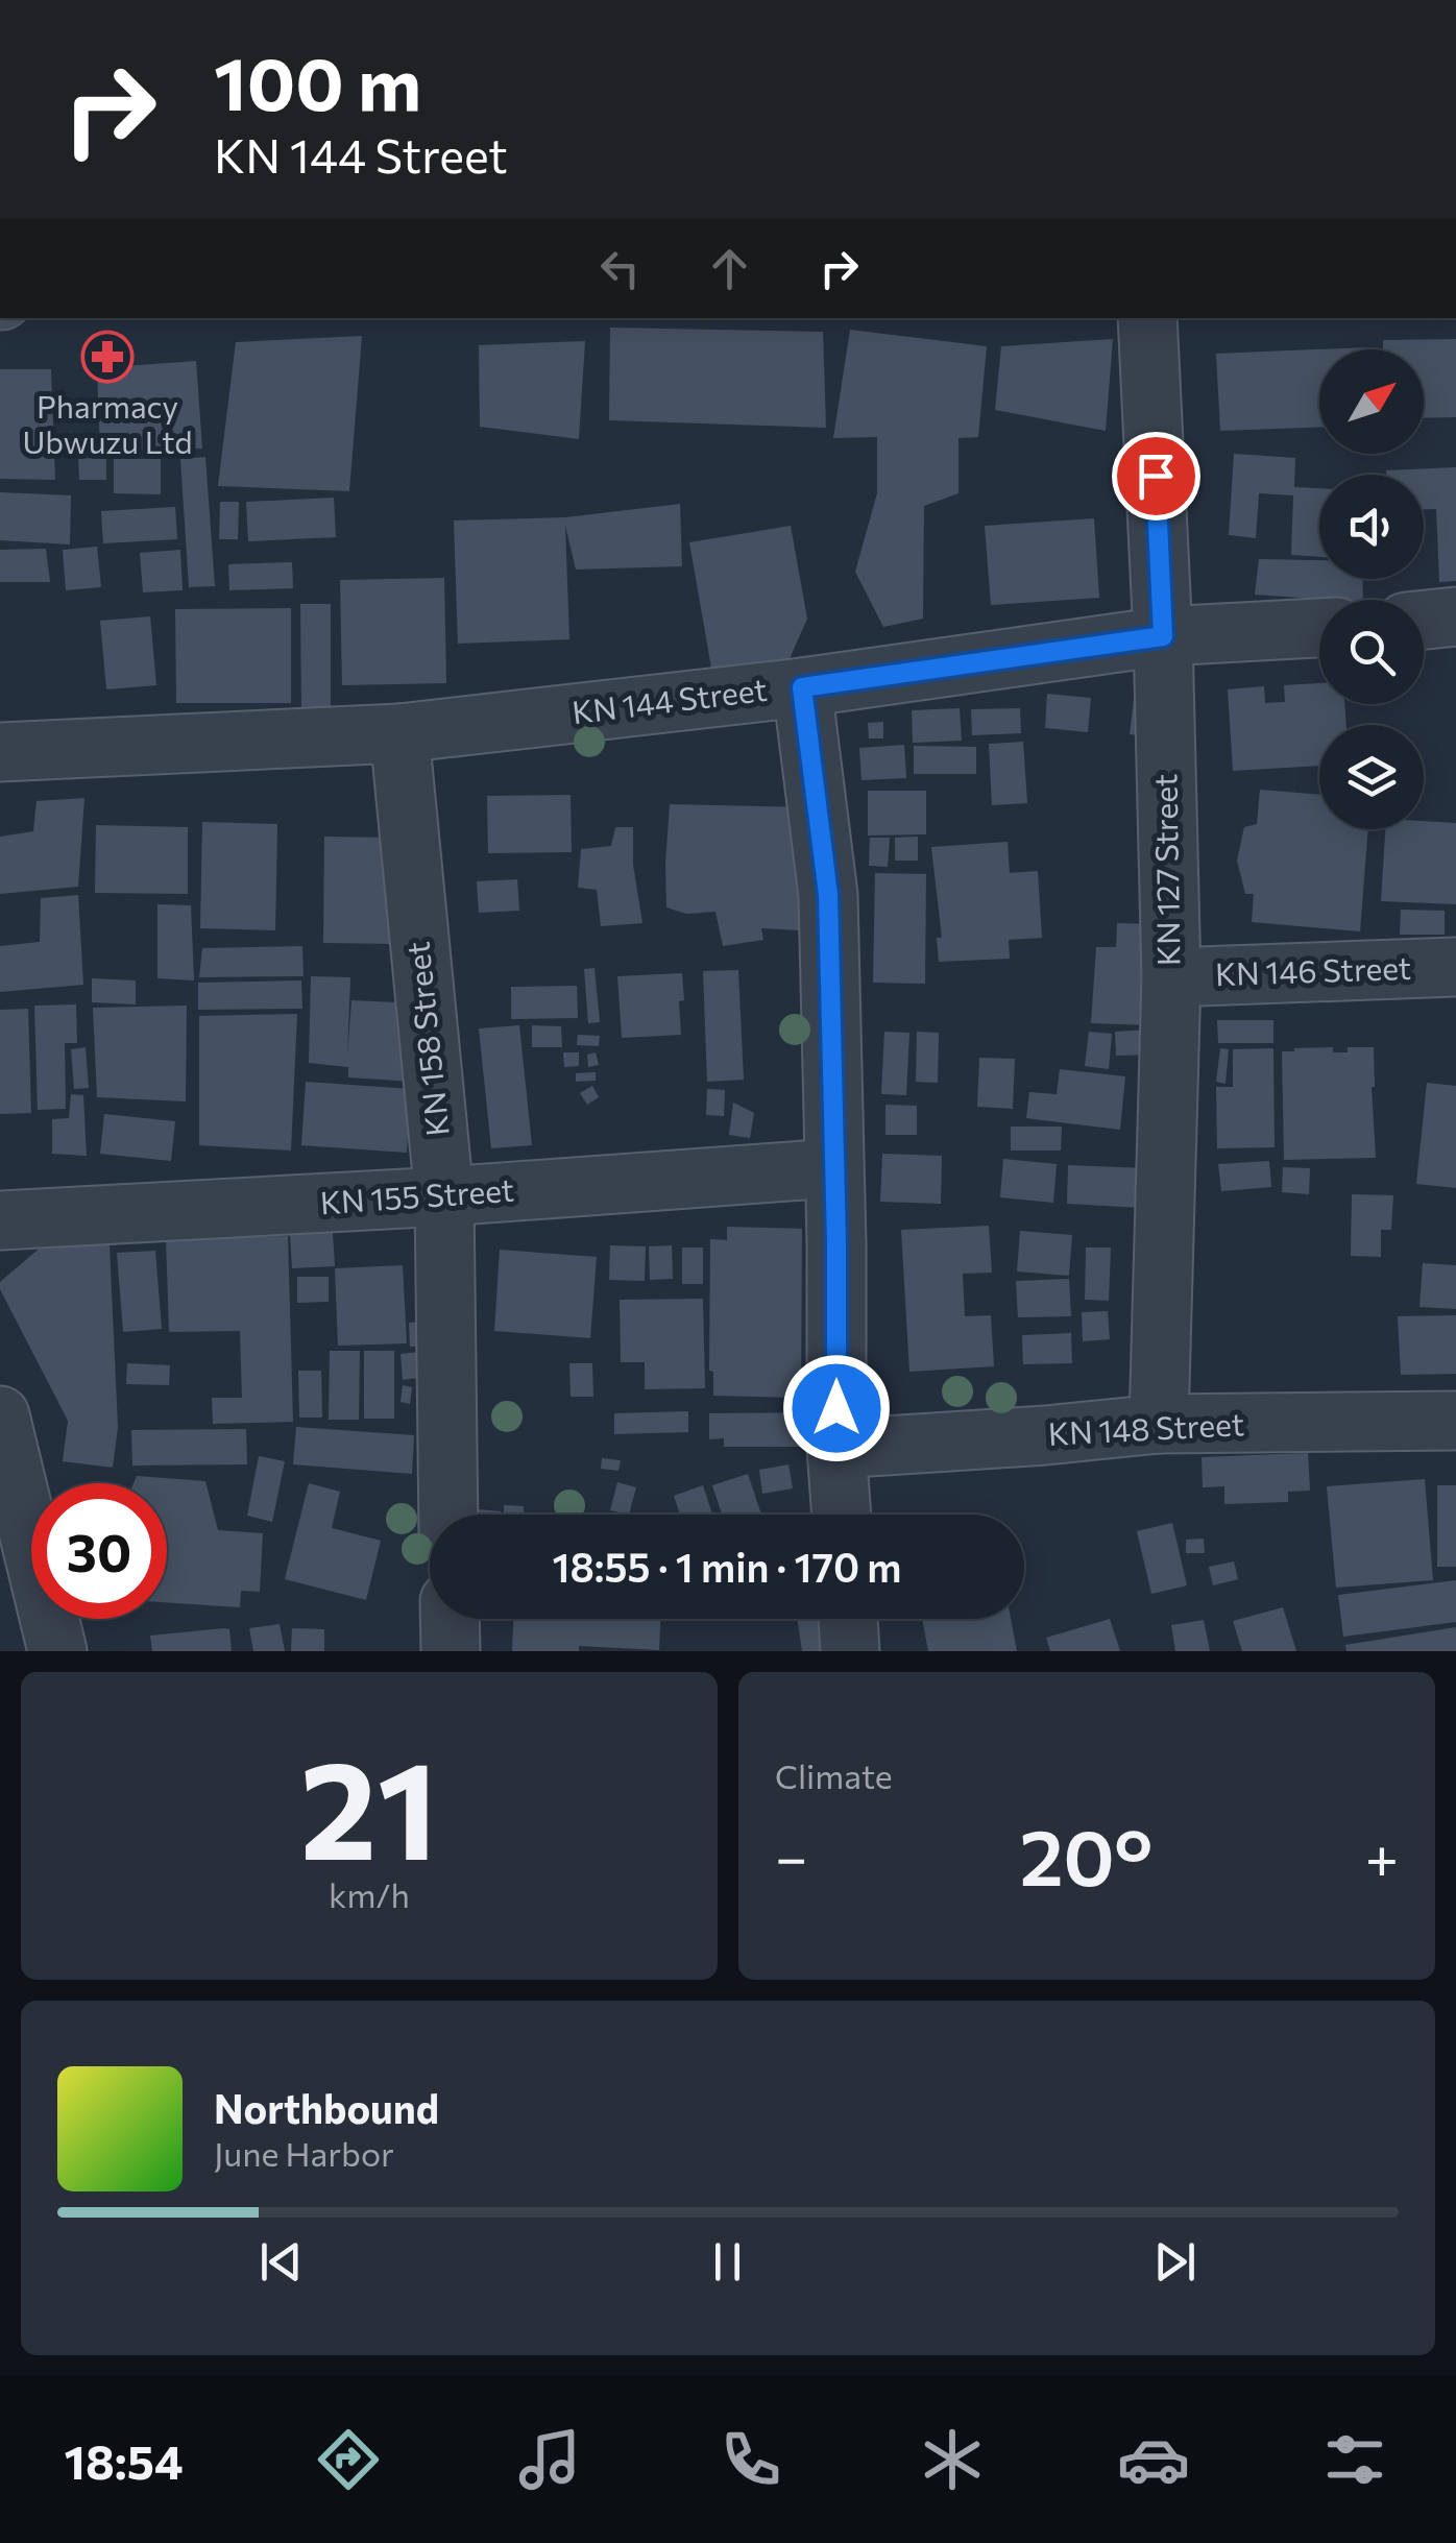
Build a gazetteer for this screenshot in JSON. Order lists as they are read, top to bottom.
{
  "streets": {
    "street": [
      "KN 144 Street",
      "KN 127 Street",
      "KN 146 Street",
      "KN 158 Street",
      "KN 155 Street",
      "KN 148 Street"
    ]
  },
  "crossings": [
    ["KN 144 Street", "KN 127 Street"],
    ["KN 144 Street", "KN 158 Street"],
    ["KN 127 Street", "KN 146 Street"],
    ["KN 127 Street", "KN 148 Street"],
    ["KN 158 Street", "KN 155 Street"]
  ],
  "places": {
    "pharmacy": ["Pharmacy Ubwuzu Ltd"]
  },
  "north": "top right",
  "page": {
    "turn": ["100 m", "KN 144 Street"],
    "limit": "30",
    "trip": "18:55 · 1 min · 170 m",
    "tile": [
      ["21", "km/h"],
      "Climate"
    ],
    "heat": ["−", "20°", "+"],
    "song": ["Northbound", "June Harbor"],
    "tabs": "18:54"
  }
}
